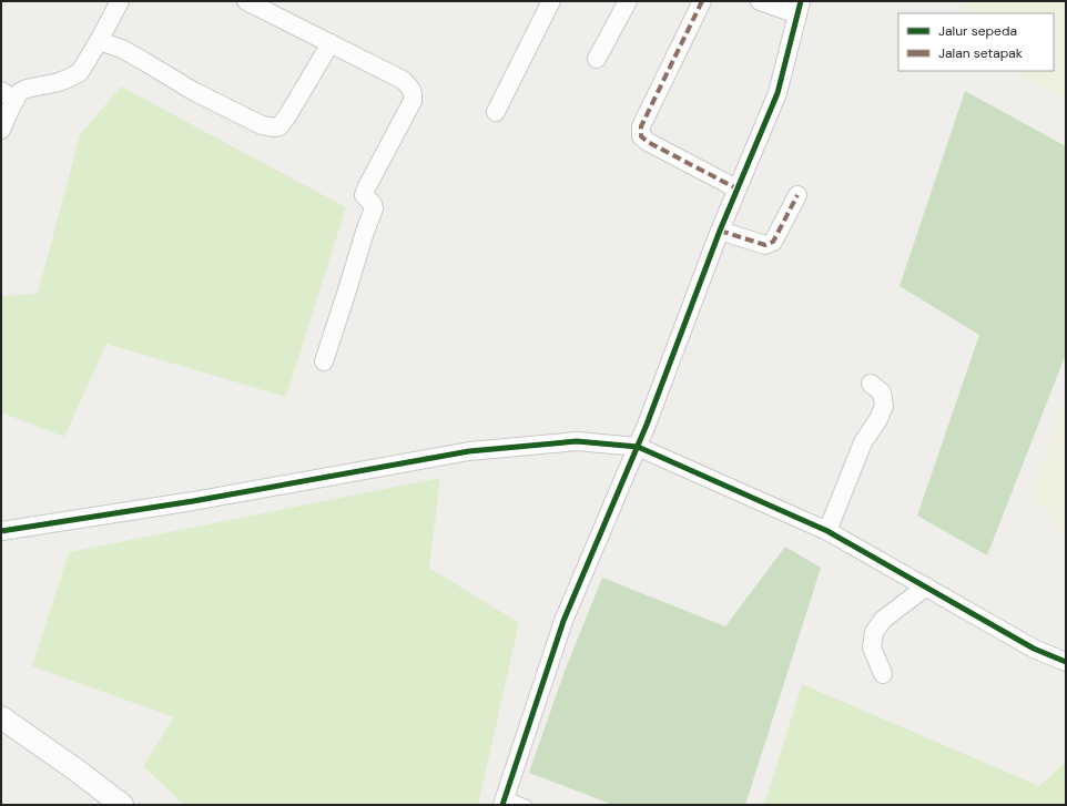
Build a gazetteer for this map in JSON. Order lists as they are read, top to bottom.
{
  "legend": ["Jalur sepeda", "Jalan setapak"]
}
